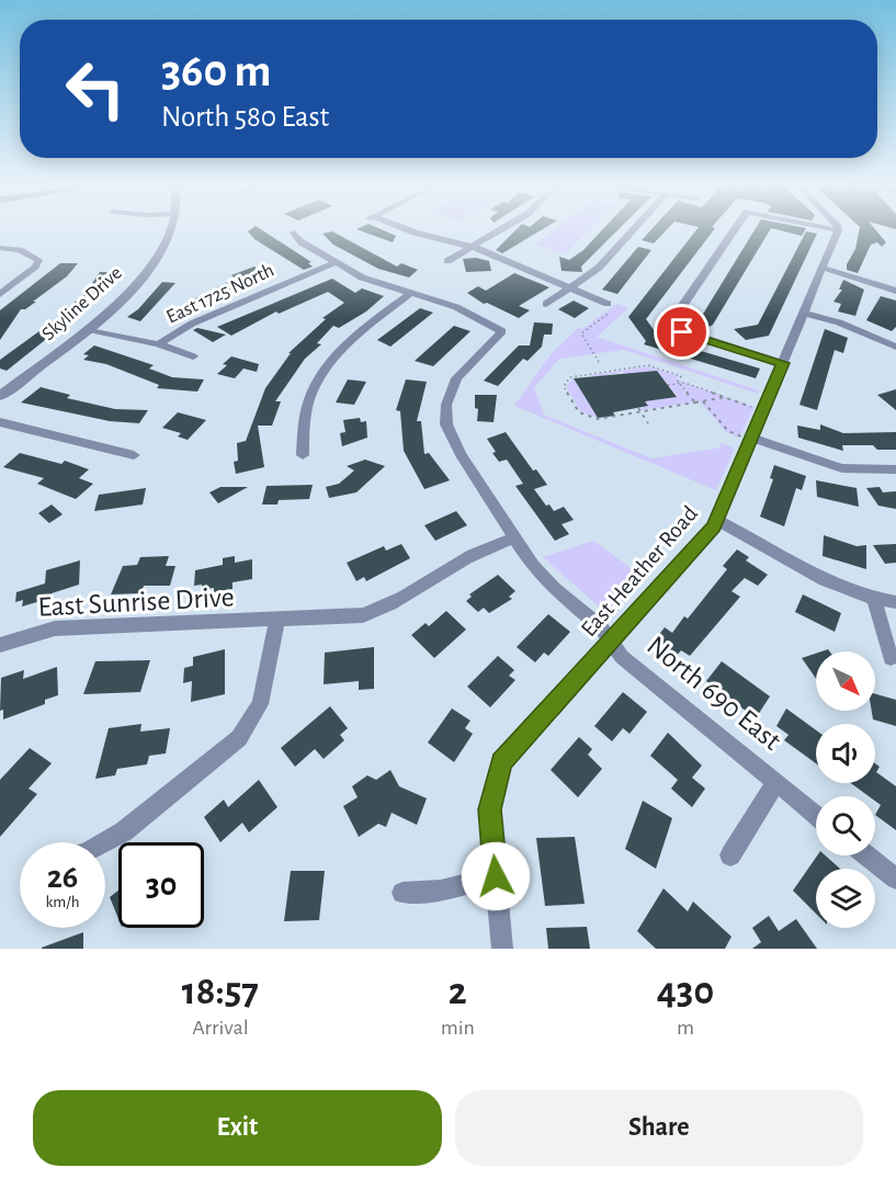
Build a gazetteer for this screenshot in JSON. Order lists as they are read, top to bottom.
{
  "streets": {
    "street": [
      "East 1725 North",
      "Skyline Drive",
      "East Heather Road",
      "East Sunrise Drive",
      "North 690 East"
    ]
  },
  "crossings": [
    ["East Heather Road", "North 690 East"],
    ["East Sunrise Drive", "North 690 East"]
  ],
  "north": "bottom right",
  "page": {
    "turn": ["360 m", "North 580 East"],
    "speed": "26 km/h",
    "limit": "30",
    "eta": [
      "18:57",
      "Arrival",
      "2",
      "min",
      "430",
      "m"
    ],
    "buttons": ["Exit", "Share"]
  }
}
